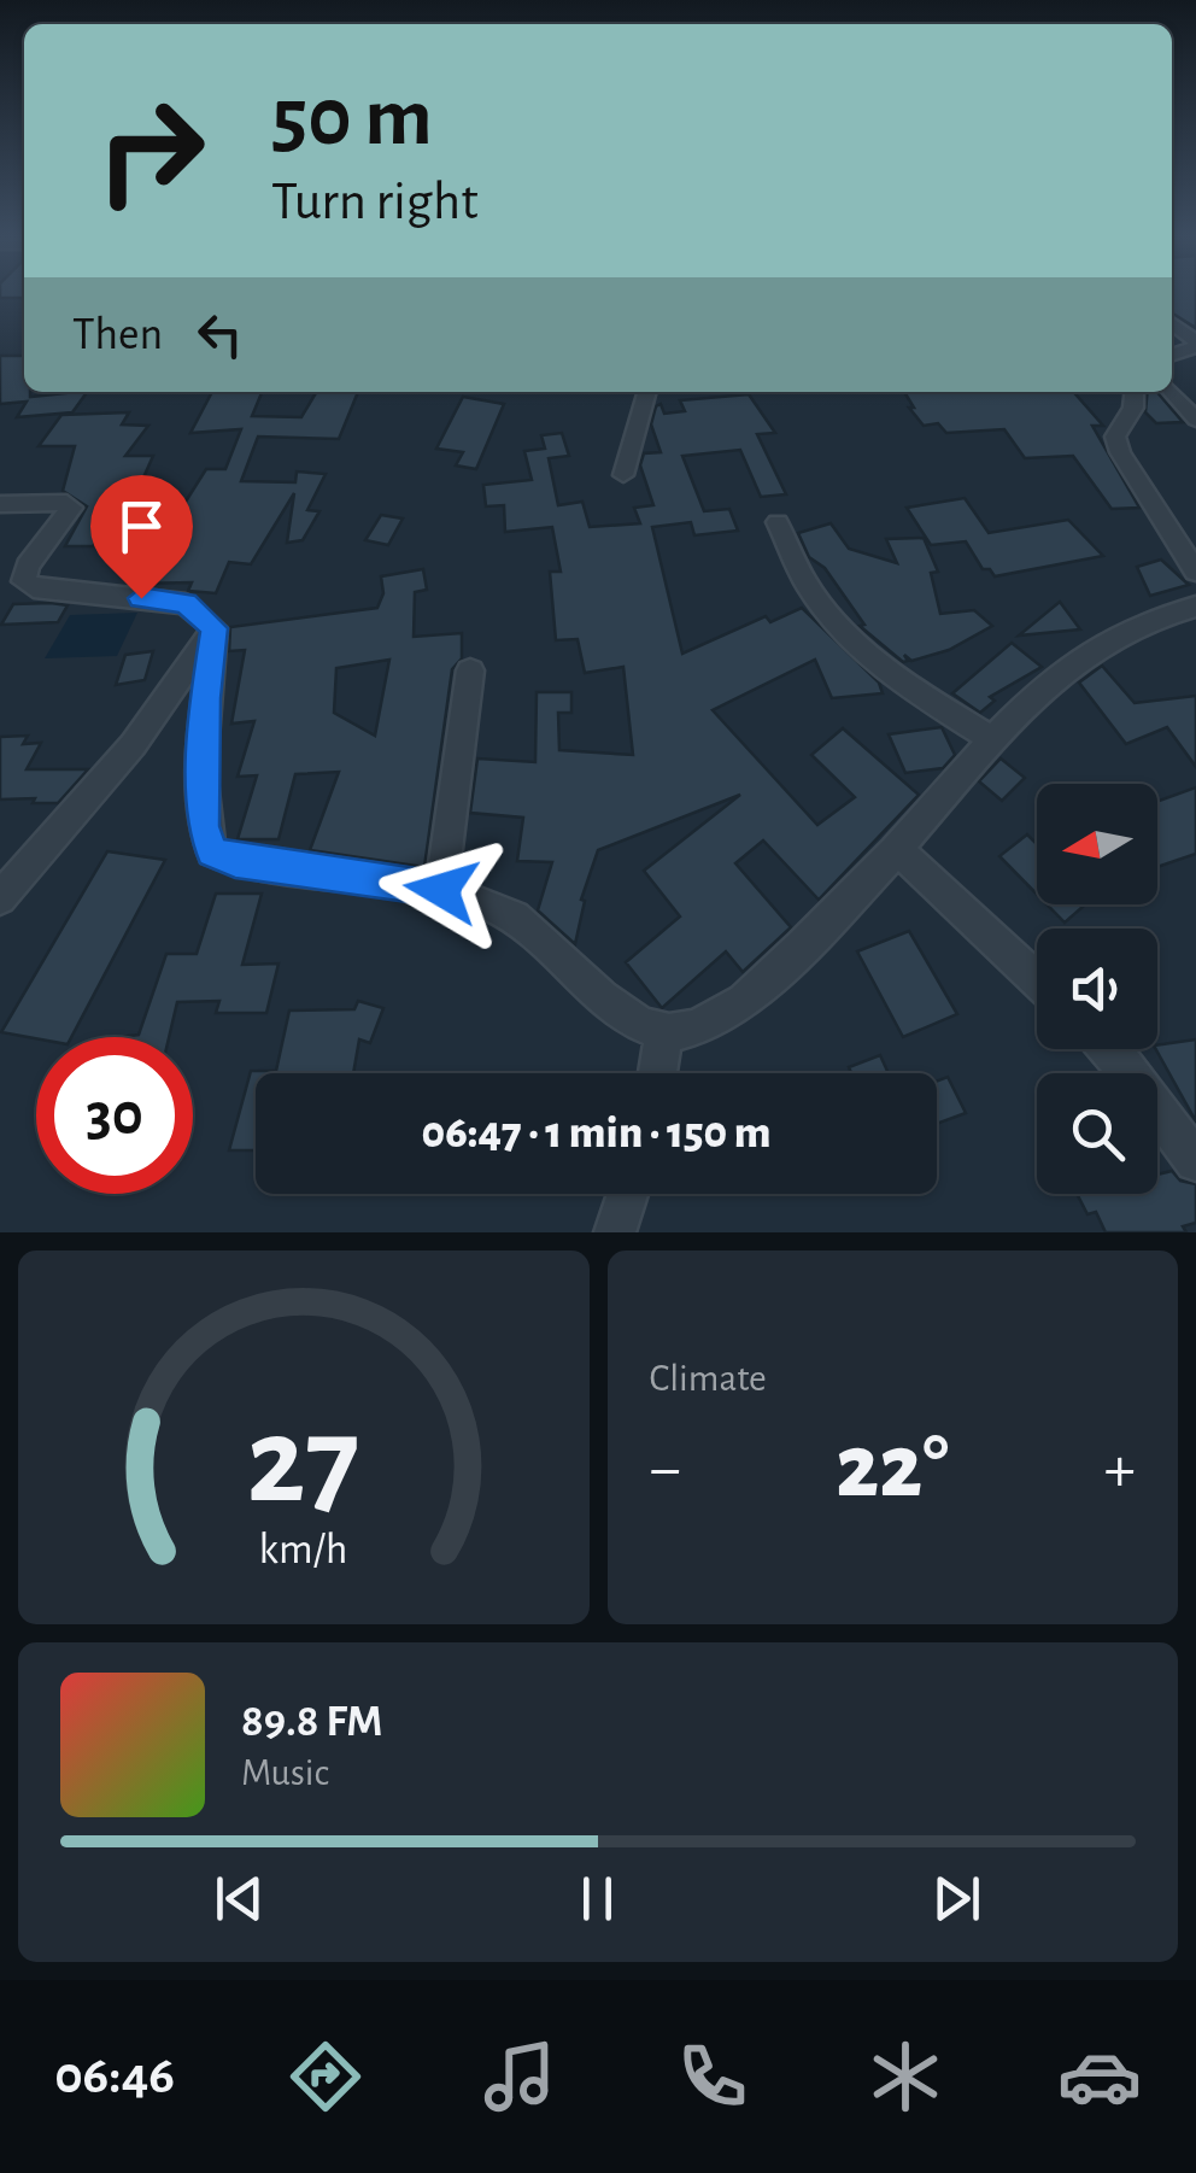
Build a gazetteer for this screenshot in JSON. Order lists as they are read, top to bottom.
{
  "north": "left",
  "page": {
    "turn": ["50 m", "Turn right"],
    "then": "Then",
    "limit": "30",
    "trip": "06:47 · 1 min · 150 m",
    "tile": "Climate",
    "heat": ["−", "22°", "+"],
    "song": ["89.8 FM", "Music"],
    "tabs": "06:46",
    "gauge": ["27", "km/h"]
  }
}
